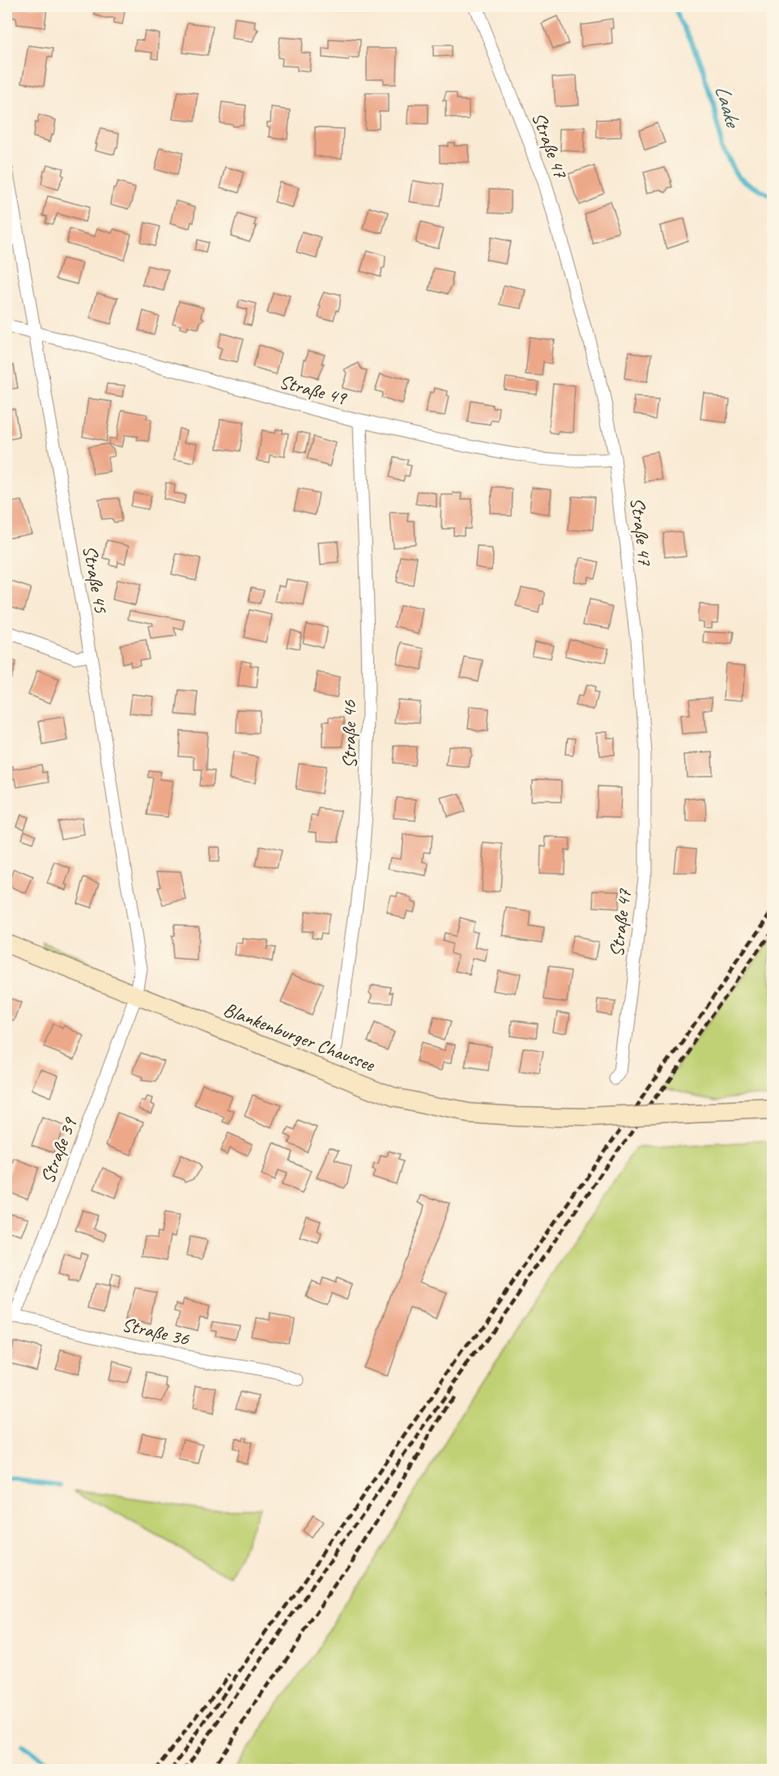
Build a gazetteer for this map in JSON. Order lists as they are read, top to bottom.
{
  "streets": {
    "main road": ["Blankenburger Chaussee"],
    "street": [
      "Straße 47",
      "Straße 49",
      "Straße 45",
      "Straße 46",
      "Straße 39",
      "Straße 36"
    ]
  },
  "crossings": [
    ["Straße 47", "Straße 49"],
    ["Straße 49", "Straße 45"],
    ["Straße 49", "Straße 46"],
    ["Straße 45", "Blankenburger Chaussee"],
    ["Straße 45", "Straße 39"],
    ["Blankenburger Chaussee", "Straße 39"],
    ["Straße 39", "Straße 36"]
  ],
  "water": ["Laake"]
}
